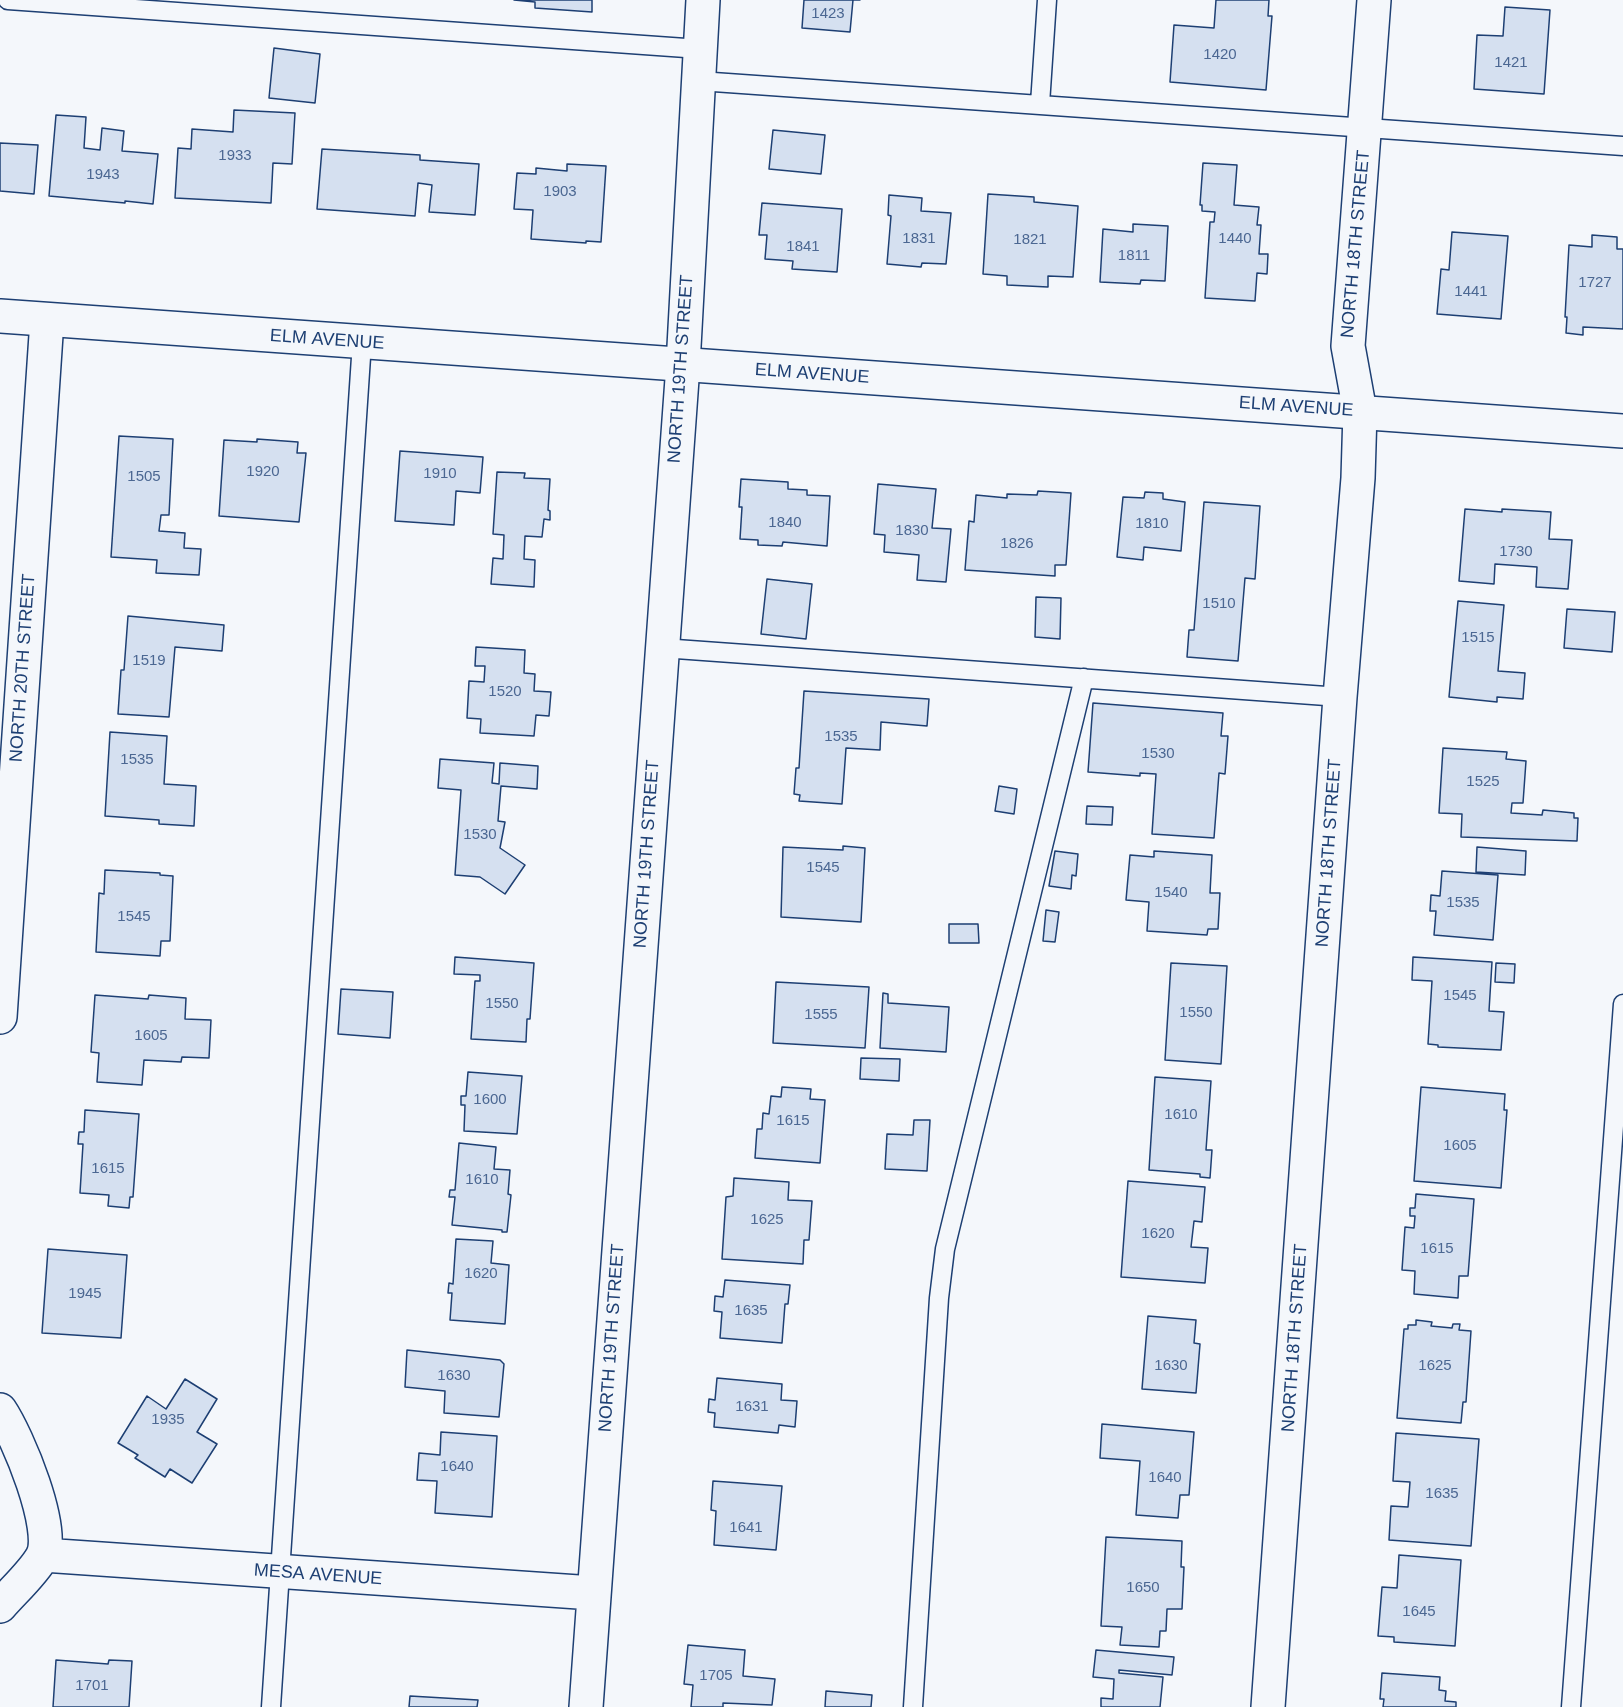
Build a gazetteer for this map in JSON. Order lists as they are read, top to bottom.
{
  "streets": {
    "street": [
      "NORTH 18TH STREET",
      "ELM AVENUE",
      "NORTH 19TH STREET",
      "NORTH 20TH STREET",
      "MESA AVENUE"
    ]
  },
  "crossings": [
    ["NORTH 18TH STREET", "ELM AVENUE"],
    ["ELM AVENUE", "NORTH 19TH STREET"],
    ["ELM AVENUE", "NORTH 20TH STREET"],
    ["NORTH 19TH STREET", "MESA AVENUE"]
  ],
  "house_numbers": [
    "1423",
    "1420",
    "1421",
    "1933",
    "1943",
    "1903",
    "1831",
    "1440",
    "1821",
    "1841",
    "1811",
    "1727",
    "1441",
    "1920",
    "1910",
    "1505",
    "1840",
    "1810",
    "1830",
    "1826",
    "1730",
    "1510",
    "1515",
    "1519",
    "1520",
    "1535",
    "1530",
    "1535",
    "1525",
    "1530",
    "1545",
    "1540",
    "1535",
    "1545",
    "1545",
    "1550",
    "1550",
    "1555",
    "1605",
    "1600",
    "1610",
    "1615",
    "1605",
    "1615",
    "1610",
    "1625",
    "1620",
    "1615",
    "1620",
    "1945",
    "1635",
    "1630",
    "1625",
    "1630",
    "1631",
    "1935",
    "1640",
    "1640",
    "1635",
    "1641",
    "1650",
    "1645",
    "1705",
    "1701"
  ]
}
